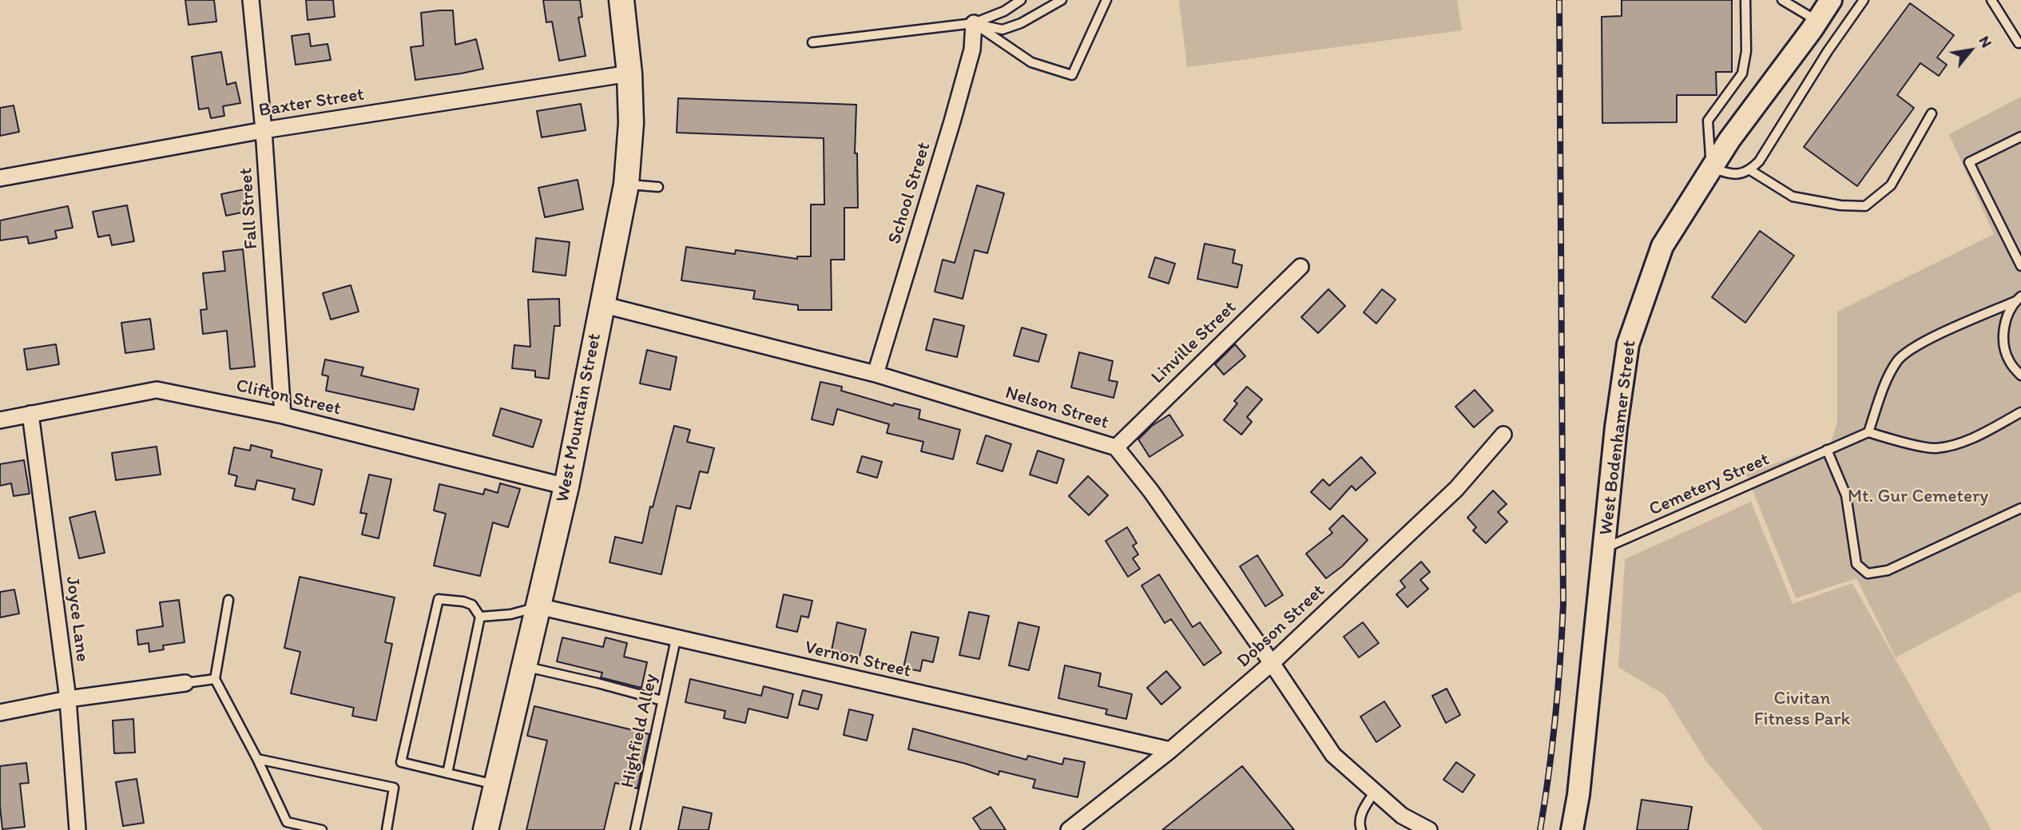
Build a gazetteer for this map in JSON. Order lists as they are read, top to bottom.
{
  "streets": {
    "main road": ["West Mountain Street", "West Bodenhamer Street"],
    "street": [
      "Baxter Street",
      "School Street",
      "Fall Street",
      "Linville Street",
      "Clifton Street",
      "Nelson Street",
      "Joyce Lane",
      "Dobson Street",
      "Vernon Street"
    ],
    "lane": ["Cemetery Street", "Highfield Alley"]
  },
  "crossings": [
    ["Baxter Street", "Fall Street"],
    ["Baxter Street", "West Mountain Street"],
    ["School Street", "Nelson Street"],
    ["Fall Street", "Clifton Street"],
    ["Linville Street", "Nelson Street"],
    ["Clifton Street", "West Mountain Street"],
    ["Clifton Street", "Joyce Lane"],
    ["Nelson Street", "West Mountain Street"],
    ["Nelson Street", "Dobson Street"],
    ["West Mountain Street", "Vernon Street"],
    ["West Bodenhamer Street", "Cemetery Street"],
    ["Dobson Street", "Vernon Street"],
    ["Vernon Street", "Highfield Alley"]
  ],
  "parks": ["Mt. Gur Cemetery", "Civitan Fitness Park"],
  "north": "top right"
}
